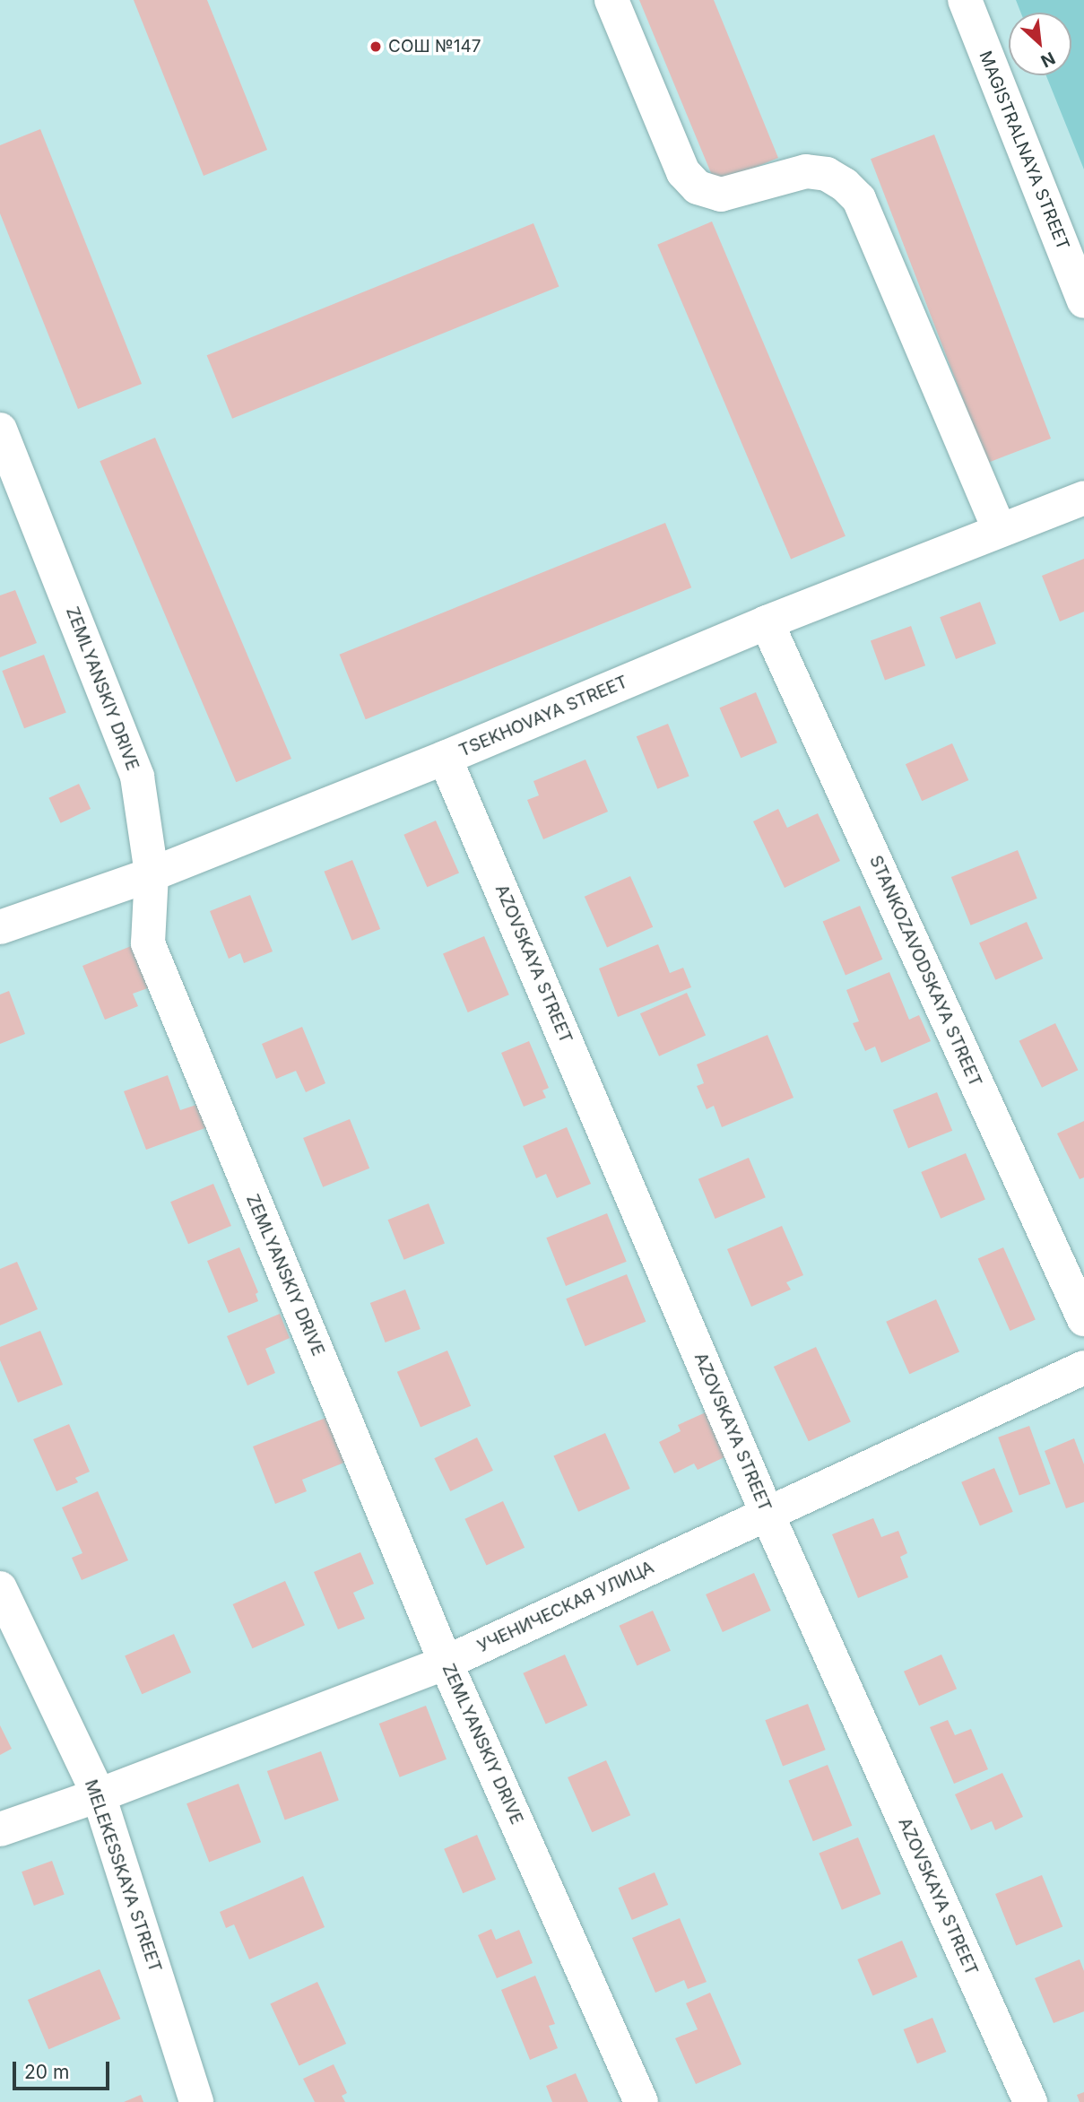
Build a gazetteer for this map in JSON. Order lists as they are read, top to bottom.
{
  "streets": {
    "street": [
      "MAGISTRALNAYA STREET",
      "ZEMLYANSKIY DRIVE",
      "TSEKHOVAYA STREET",
      "AZOVSKAYA STREET",
      "STANKOZAVODSKAYA STREET",
      "УЧЕНИЧЕСКАЯ УЛИЦА",
      "MELEKESSKAYA STREET"
    ]
  },
  "crossings": [
    ["ZEMLYANSKIY DRIVE", "TSEKHOVAYA STREET"],
    ["ZEMLYANSKIY DRIVE", "УЧЕНИЧЕСКАЯ УЛИЦА"],
    ["TSEKHOVAYA STREET", "AZOVSKAYA STREET"],
    ["TSEKHOVAYA STREET", "STANKOZAVODSKAYA STREET"],
    ["AZOVSKAYA STREET", "УЧЕНИЧЕСКАЯ УЛИЦА"],
    ["УЧЕНИЧЕСКАЯ УЛИЦА", "MELEKESSKAYA STREET"]
  ],
  "places": ["СОШ №147"],
  "scale_bar": "20 m",
  "north": "bottom right"
}
